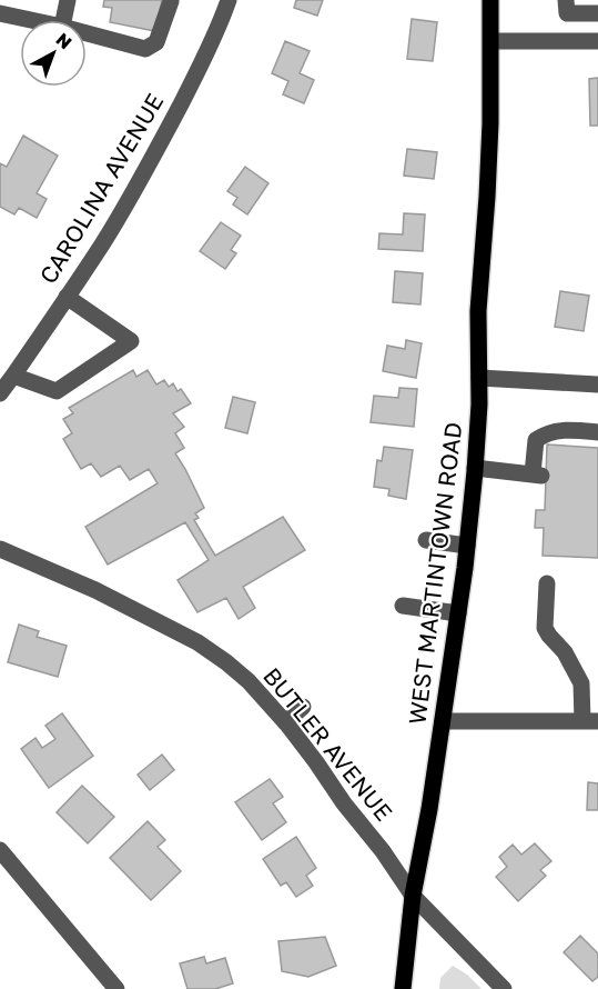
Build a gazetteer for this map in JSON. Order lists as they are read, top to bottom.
{
  "streets": {
    "main road": ["WEST MARTINTOWN ROAD"],
    "street": ["CAROLINA AVENUE", "BUTLER AVENUE"]
  },
  "crossings": [
    ["WEST MARTINTOWN ROAD", "BUTLER AVENUE"]
  ],
  "north": "top right"
}
